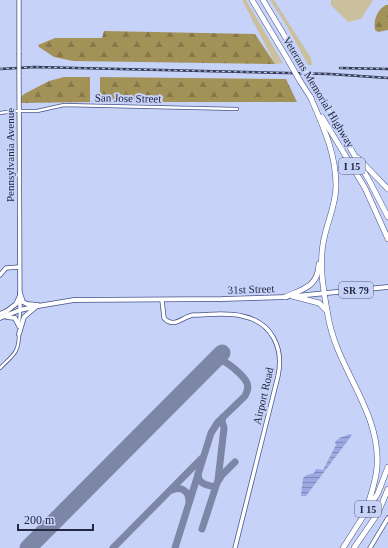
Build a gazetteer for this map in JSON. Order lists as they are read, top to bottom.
{
  "streets": {
    "highway": ["Veterans Memorial Highway", "I 15"],
    "main road": ["31st Street", "SR 79"],
    "street": ["San Jose Street", "Pennsylvania Avenue", "Airport Road"]
  },
  "crossings": [
    ["San Jose Street", "Pennsylvania Avenue"],
    ["Pennsylvania Avenue", "SR 79"],
    ["31st Street", "SR 79"],
    ["31st Street", "Airport Road"]
  ],
  "scale_bar": "200 m"
}
